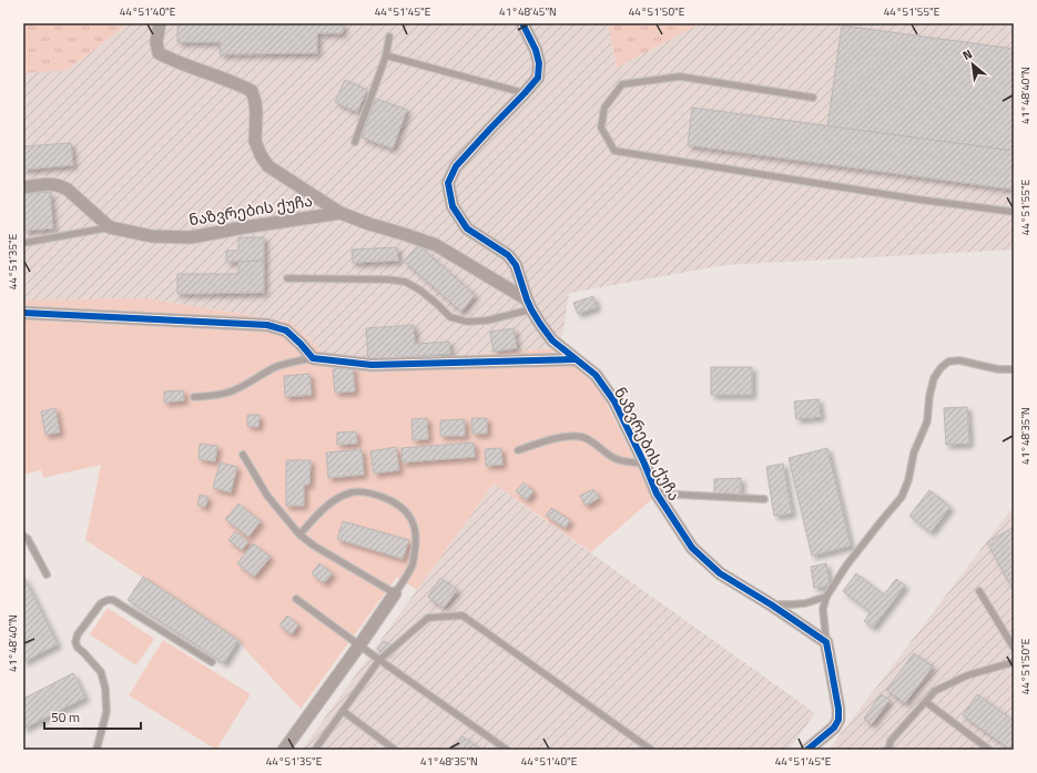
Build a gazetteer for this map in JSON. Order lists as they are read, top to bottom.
{
  "streets": {
    "street": ["ნაზვრების ქუჩა"]
  },
  "scale_bar": "50 m",
  "north": "top left",
  "coordinates": [
    "44°51'40\"E",
    "44°51'45\"E",
    "41°48'45\"N",
    "44°51'50\"E",
    "44°51'55\"E",
    "41°48'40\"N",
    "44°51'35\"E",
    "41°48'35\"N"
  ]
}
